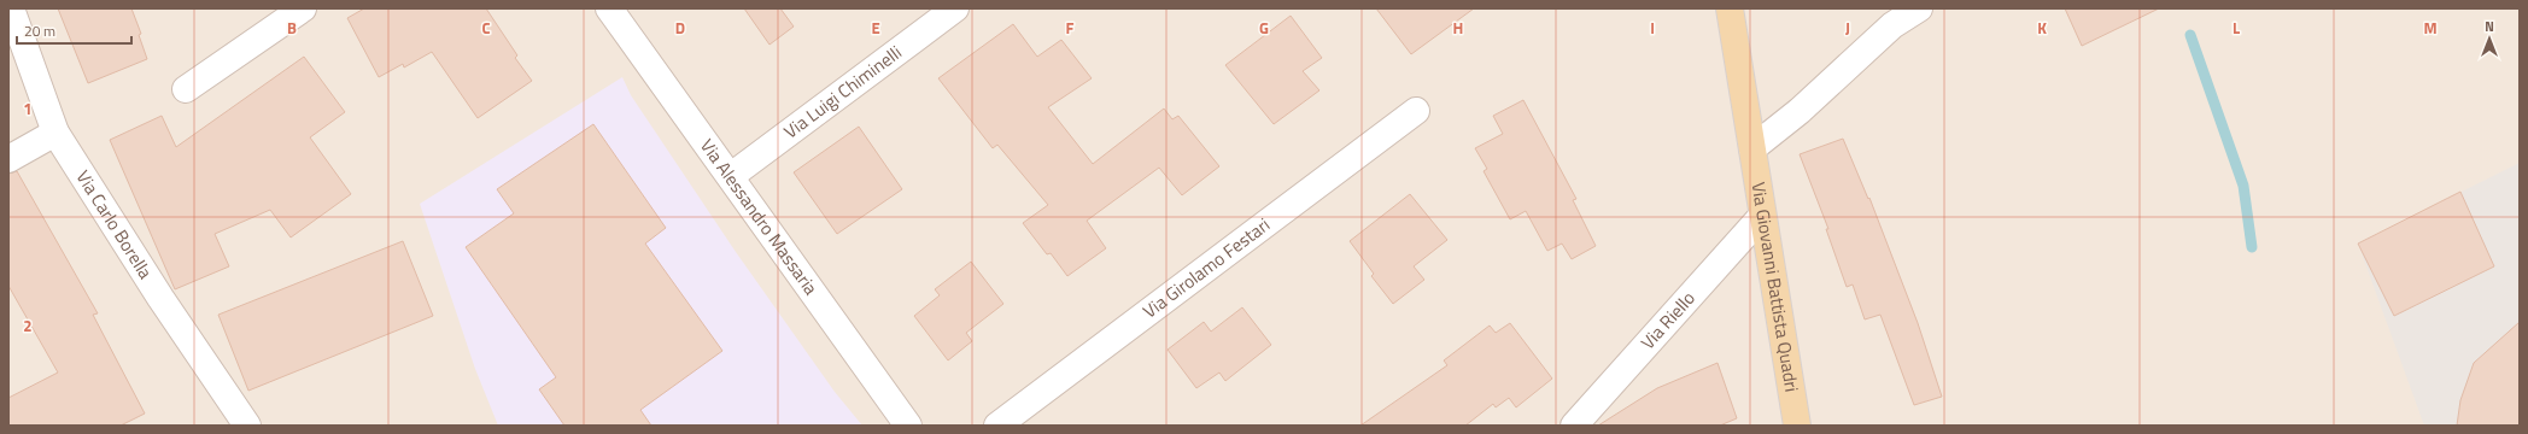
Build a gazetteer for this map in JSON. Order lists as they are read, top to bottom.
{
  "streets": {
    "main road": ["Via Giovanni Battista Quadri"],
    "street": [
      "Via Luigi Chiminelli",
      "Via Alessandro Massaria",
      "Via Carlo Borella",
      "Via Girolamo Festari",
      "Via Riello"
    ]
  },
  "crossings": [
    ["Via Luigi Chiminelli", "Via Alessandro Massaria"],
    ["Via Giovanni Battista Quadri", "Via Riello"]
  ],
  "scale_bar": "20 m",
  "north": "top",
  "grid": {
    "columns": [
      "B",
      "C",
      "D",
      "E",
      "F",
      "G",
      "H",
      "I",
      "J",
      "K",
      "L",
      "M"
    ],
    "rows": ["1", "2"]
  }
}
